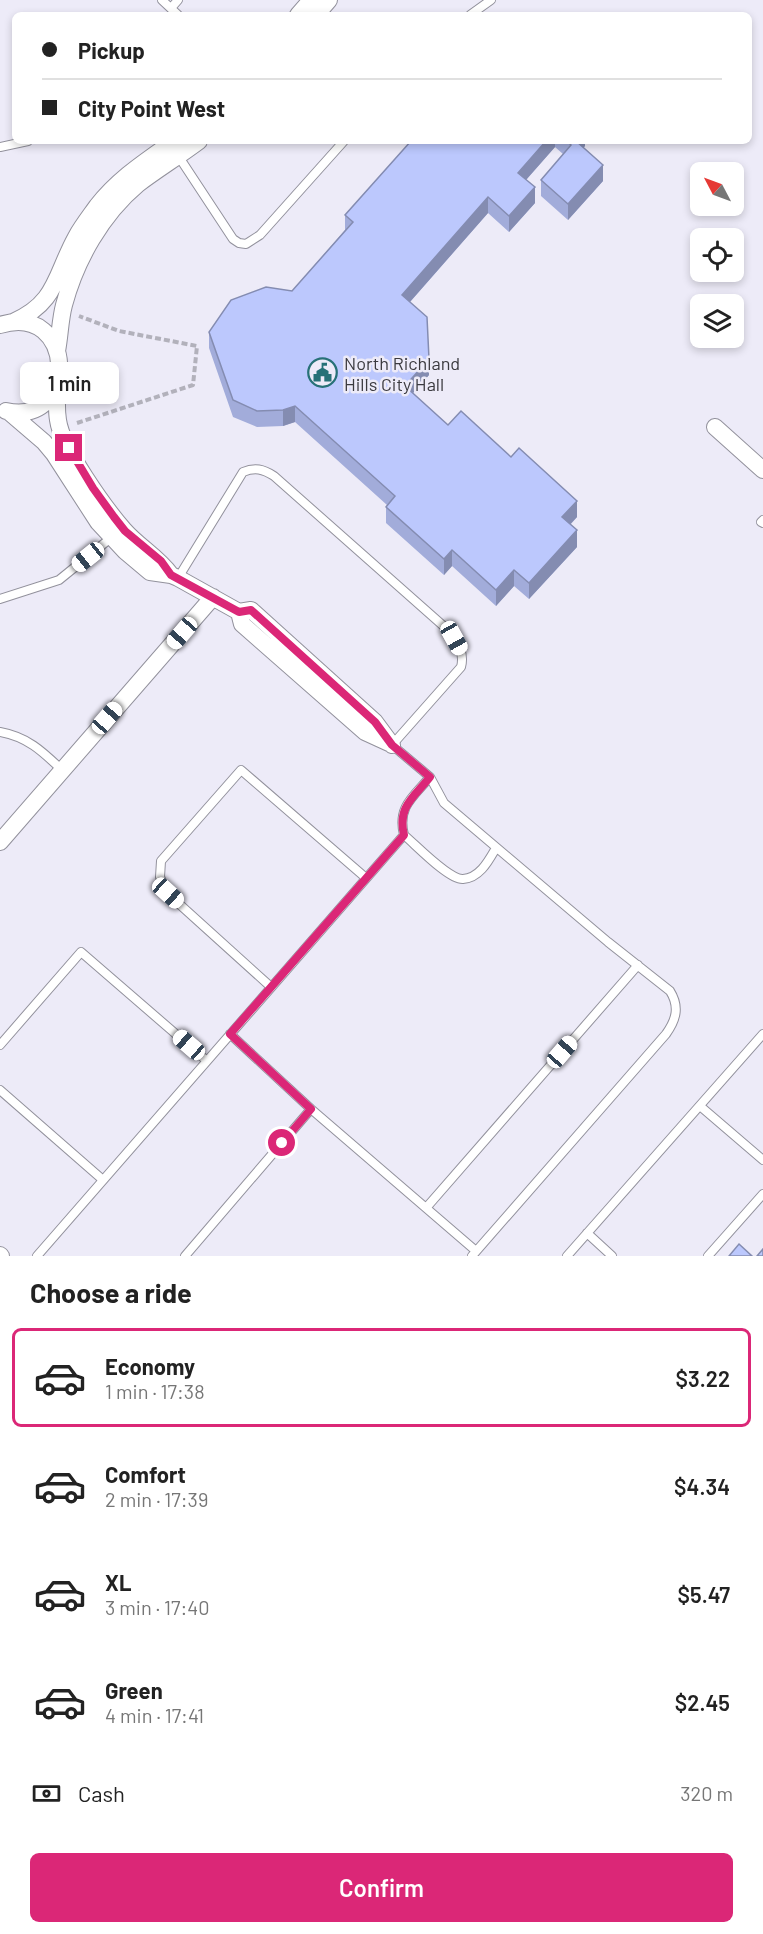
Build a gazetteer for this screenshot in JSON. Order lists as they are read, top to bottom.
{
  "places": {
    "public building": ["North Richland Hills City Hall"]
  },
  "north": "top left",
  "page": {
    "banner": ["Pickup", "City Point West"],
    "bubble": "1 min",
    "heading": "Choose a ride",
    "list": [
      {
        "name": "Economy",
        "note": "1 min · 17:38",
        "value": "$3.22"
      },
      {
        "name": "Comfort",
        "note": "2 min · 17:39",
        "value": "$4.34"
      },
      {
        "name": "XL",
        "note": "3 min · 17:40",
        "value": "$5.47"
      },
      {
        "name": "Green",
        "note": "4 min · 17:41",
        "value": "$2.45"
      }
    ],
    "pay": ["Cash", "320 m"],
    "buttons": "Confirm"
  }
}
